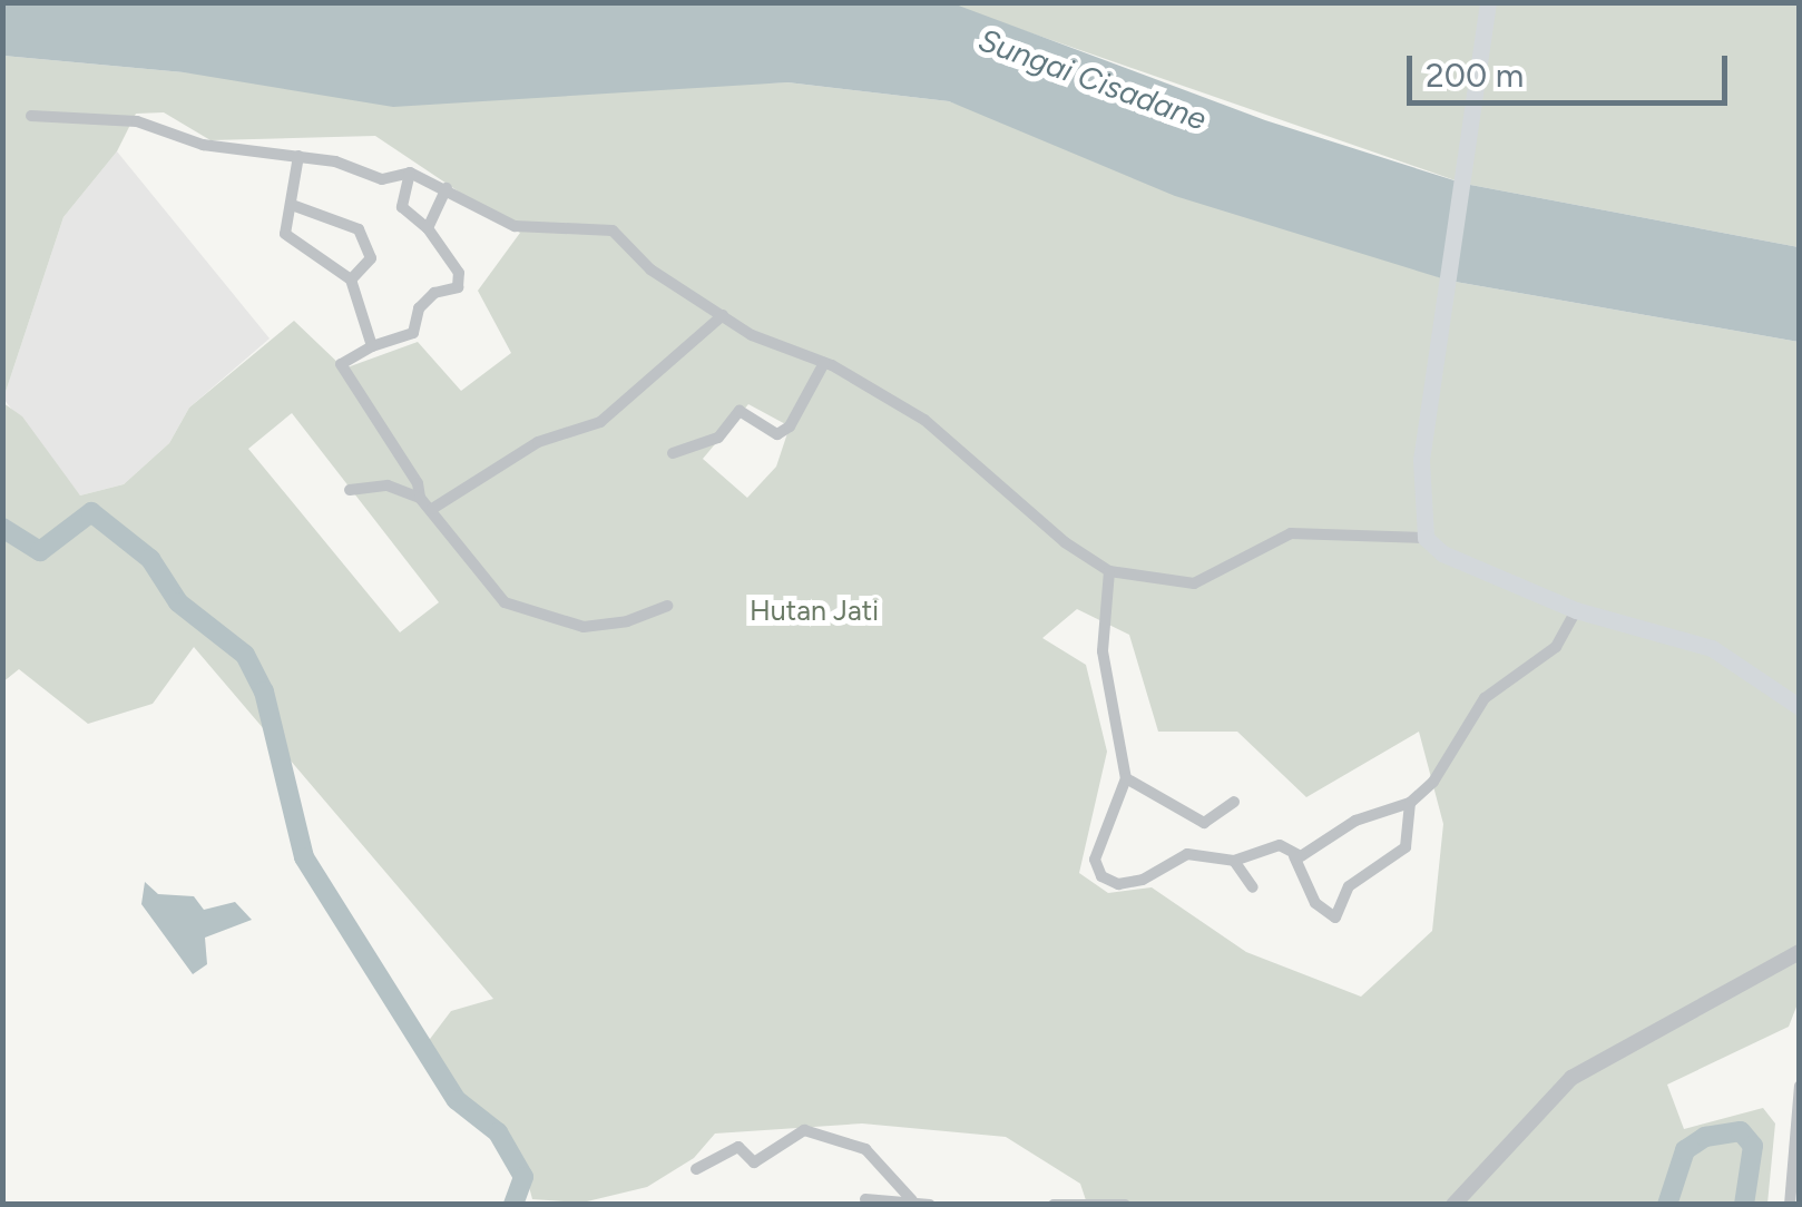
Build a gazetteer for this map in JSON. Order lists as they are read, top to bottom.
{
  "water": ["Sungai Cisadane"],
  "parks": ["Hutan Jati"],
  "scale_bar": "200 m"
}
